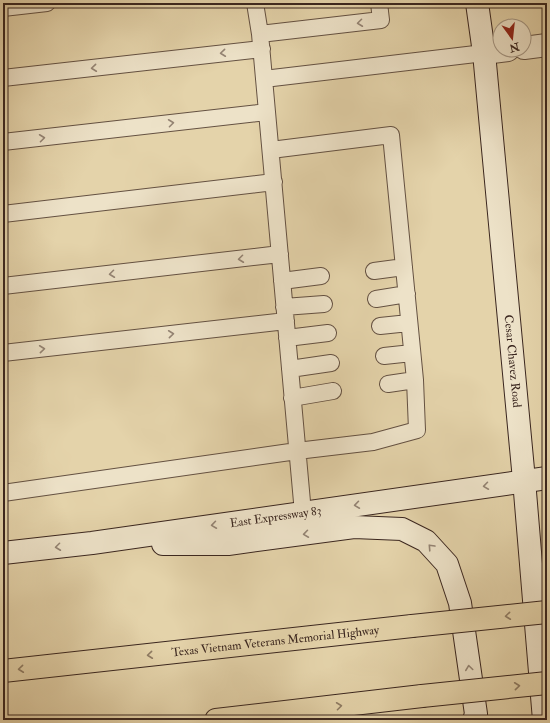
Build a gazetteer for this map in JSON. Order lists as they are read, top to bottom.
{
  "streets": {
    "highway": ["Texas Vietnam Veterans Memorial Highway"],
    "main road": ["Cesar Chavez Road", "East Expressway 83"]
  },
  "crossings": [
    ["Cesar Chavez Road", "East Expressway 83"]
  ],
  "one_way": ["East Expressway 83"],
  "north": "bottom"
}
